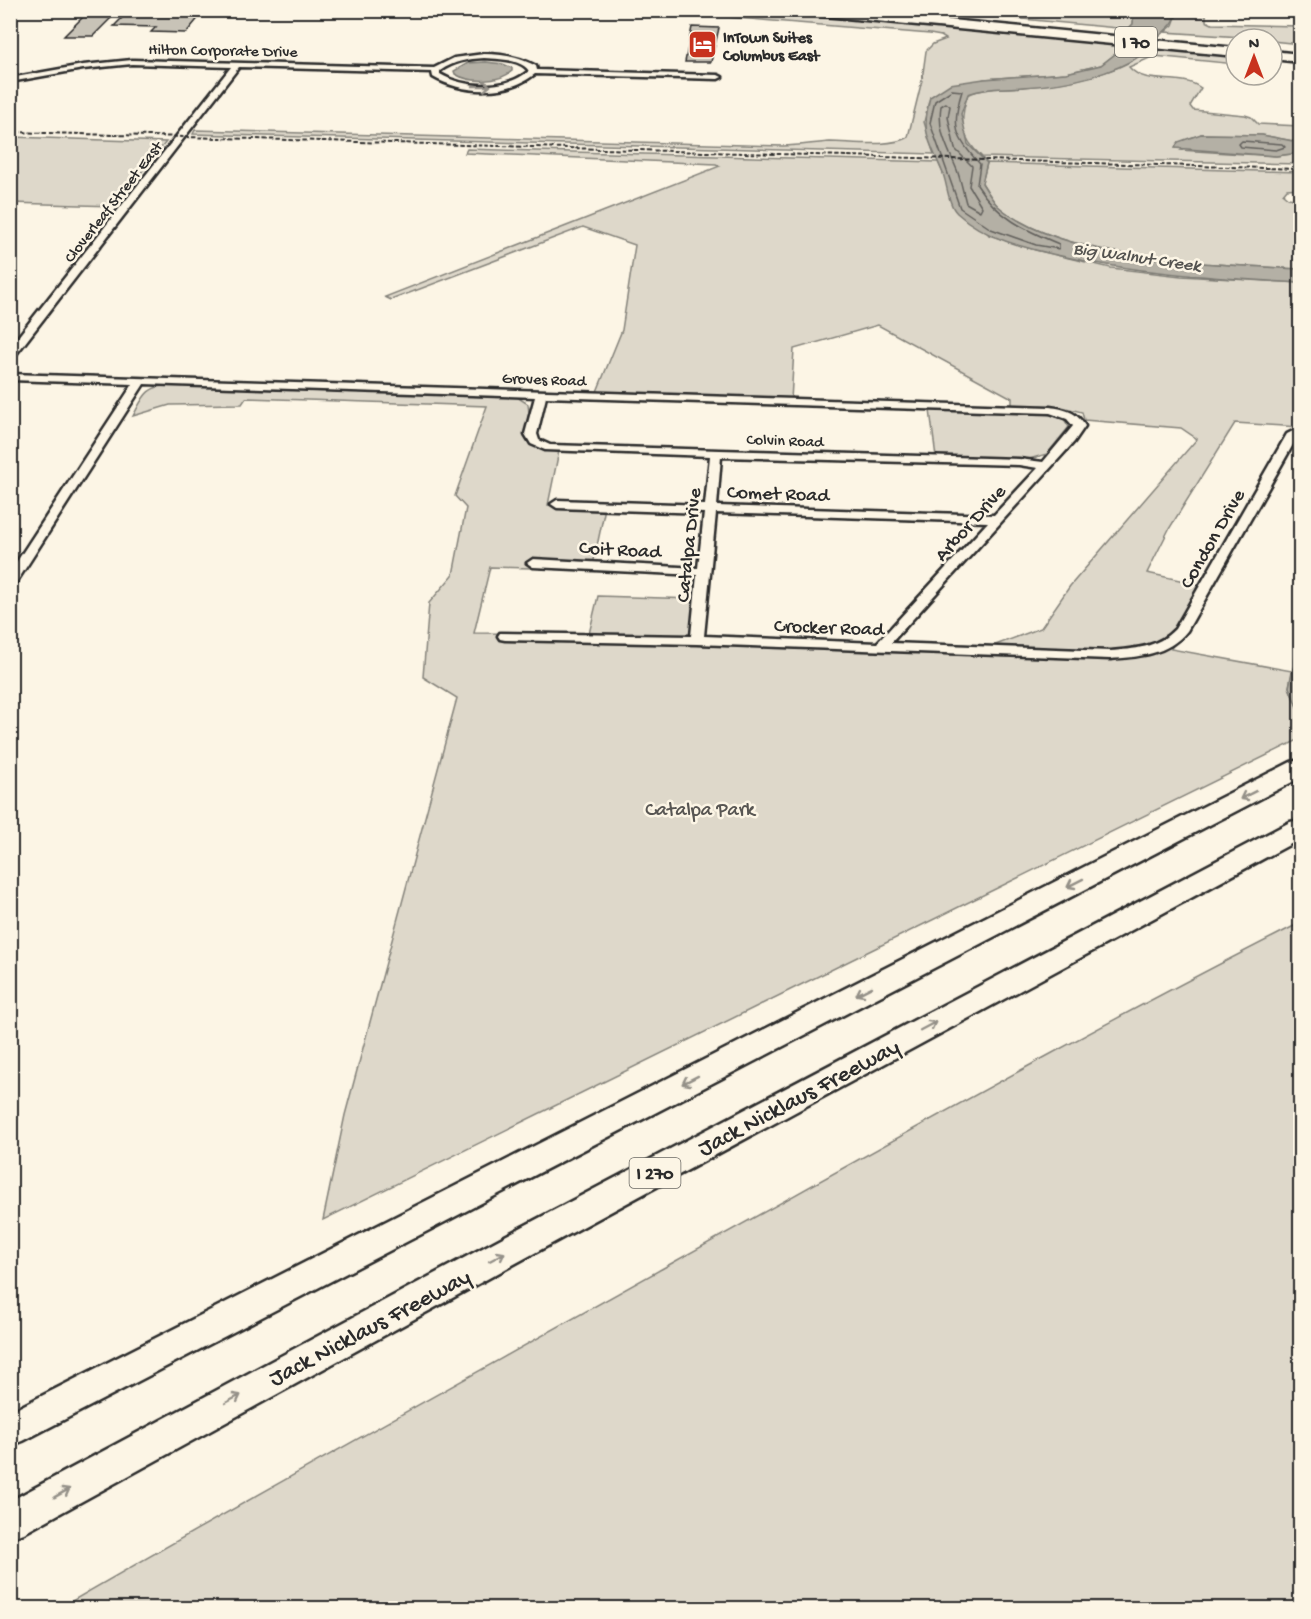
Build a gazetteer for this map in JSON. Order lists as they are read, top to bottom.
{
  "streets": {
    "highway": ["I 70", "Jack Nicklaus Freeway", "I 270"],
    "street": [
      "Hilton Corporate Drive",
      "Cloverleaf Street East",
      "Groves Road",
      "Colvin Road",
      "Comet Road",
      "Arbor Drive",
      "Condon Drive",
      "Catalpa Drive",
      "Coit Road",
      "Crocker Road"
    ]
  },
  "crossings": [
    ["Hilton Corporate Drive", "Cloverleaf Street East"],
    ["Groves Road", "Colvin Road"],
    ["Groves Road", "Arbor Drive"],
    ["Colvin Road", "Arbor Drive"],
    ["Colvin Road", "Catalpa Drive"],
    ["Comet Road", "Arbor Drive"],
    ["Comet Road", "Catalpa Drive"],
    ["Arbor Drive", "Crocker Road"],
    ["Condon Drive", "Crocker Road"],
    ["Catalpa Drive", "Coit Road"],
    ["Catalpa Drive", "Crocker Road"]
  ],
  "water": ["Big Walnut Creek"],
  "parks": ["Catalpa Park"],
  "places": {
    "hotel": ["InTown Suites Columbus East"]
  },
  "north": "top"
}
